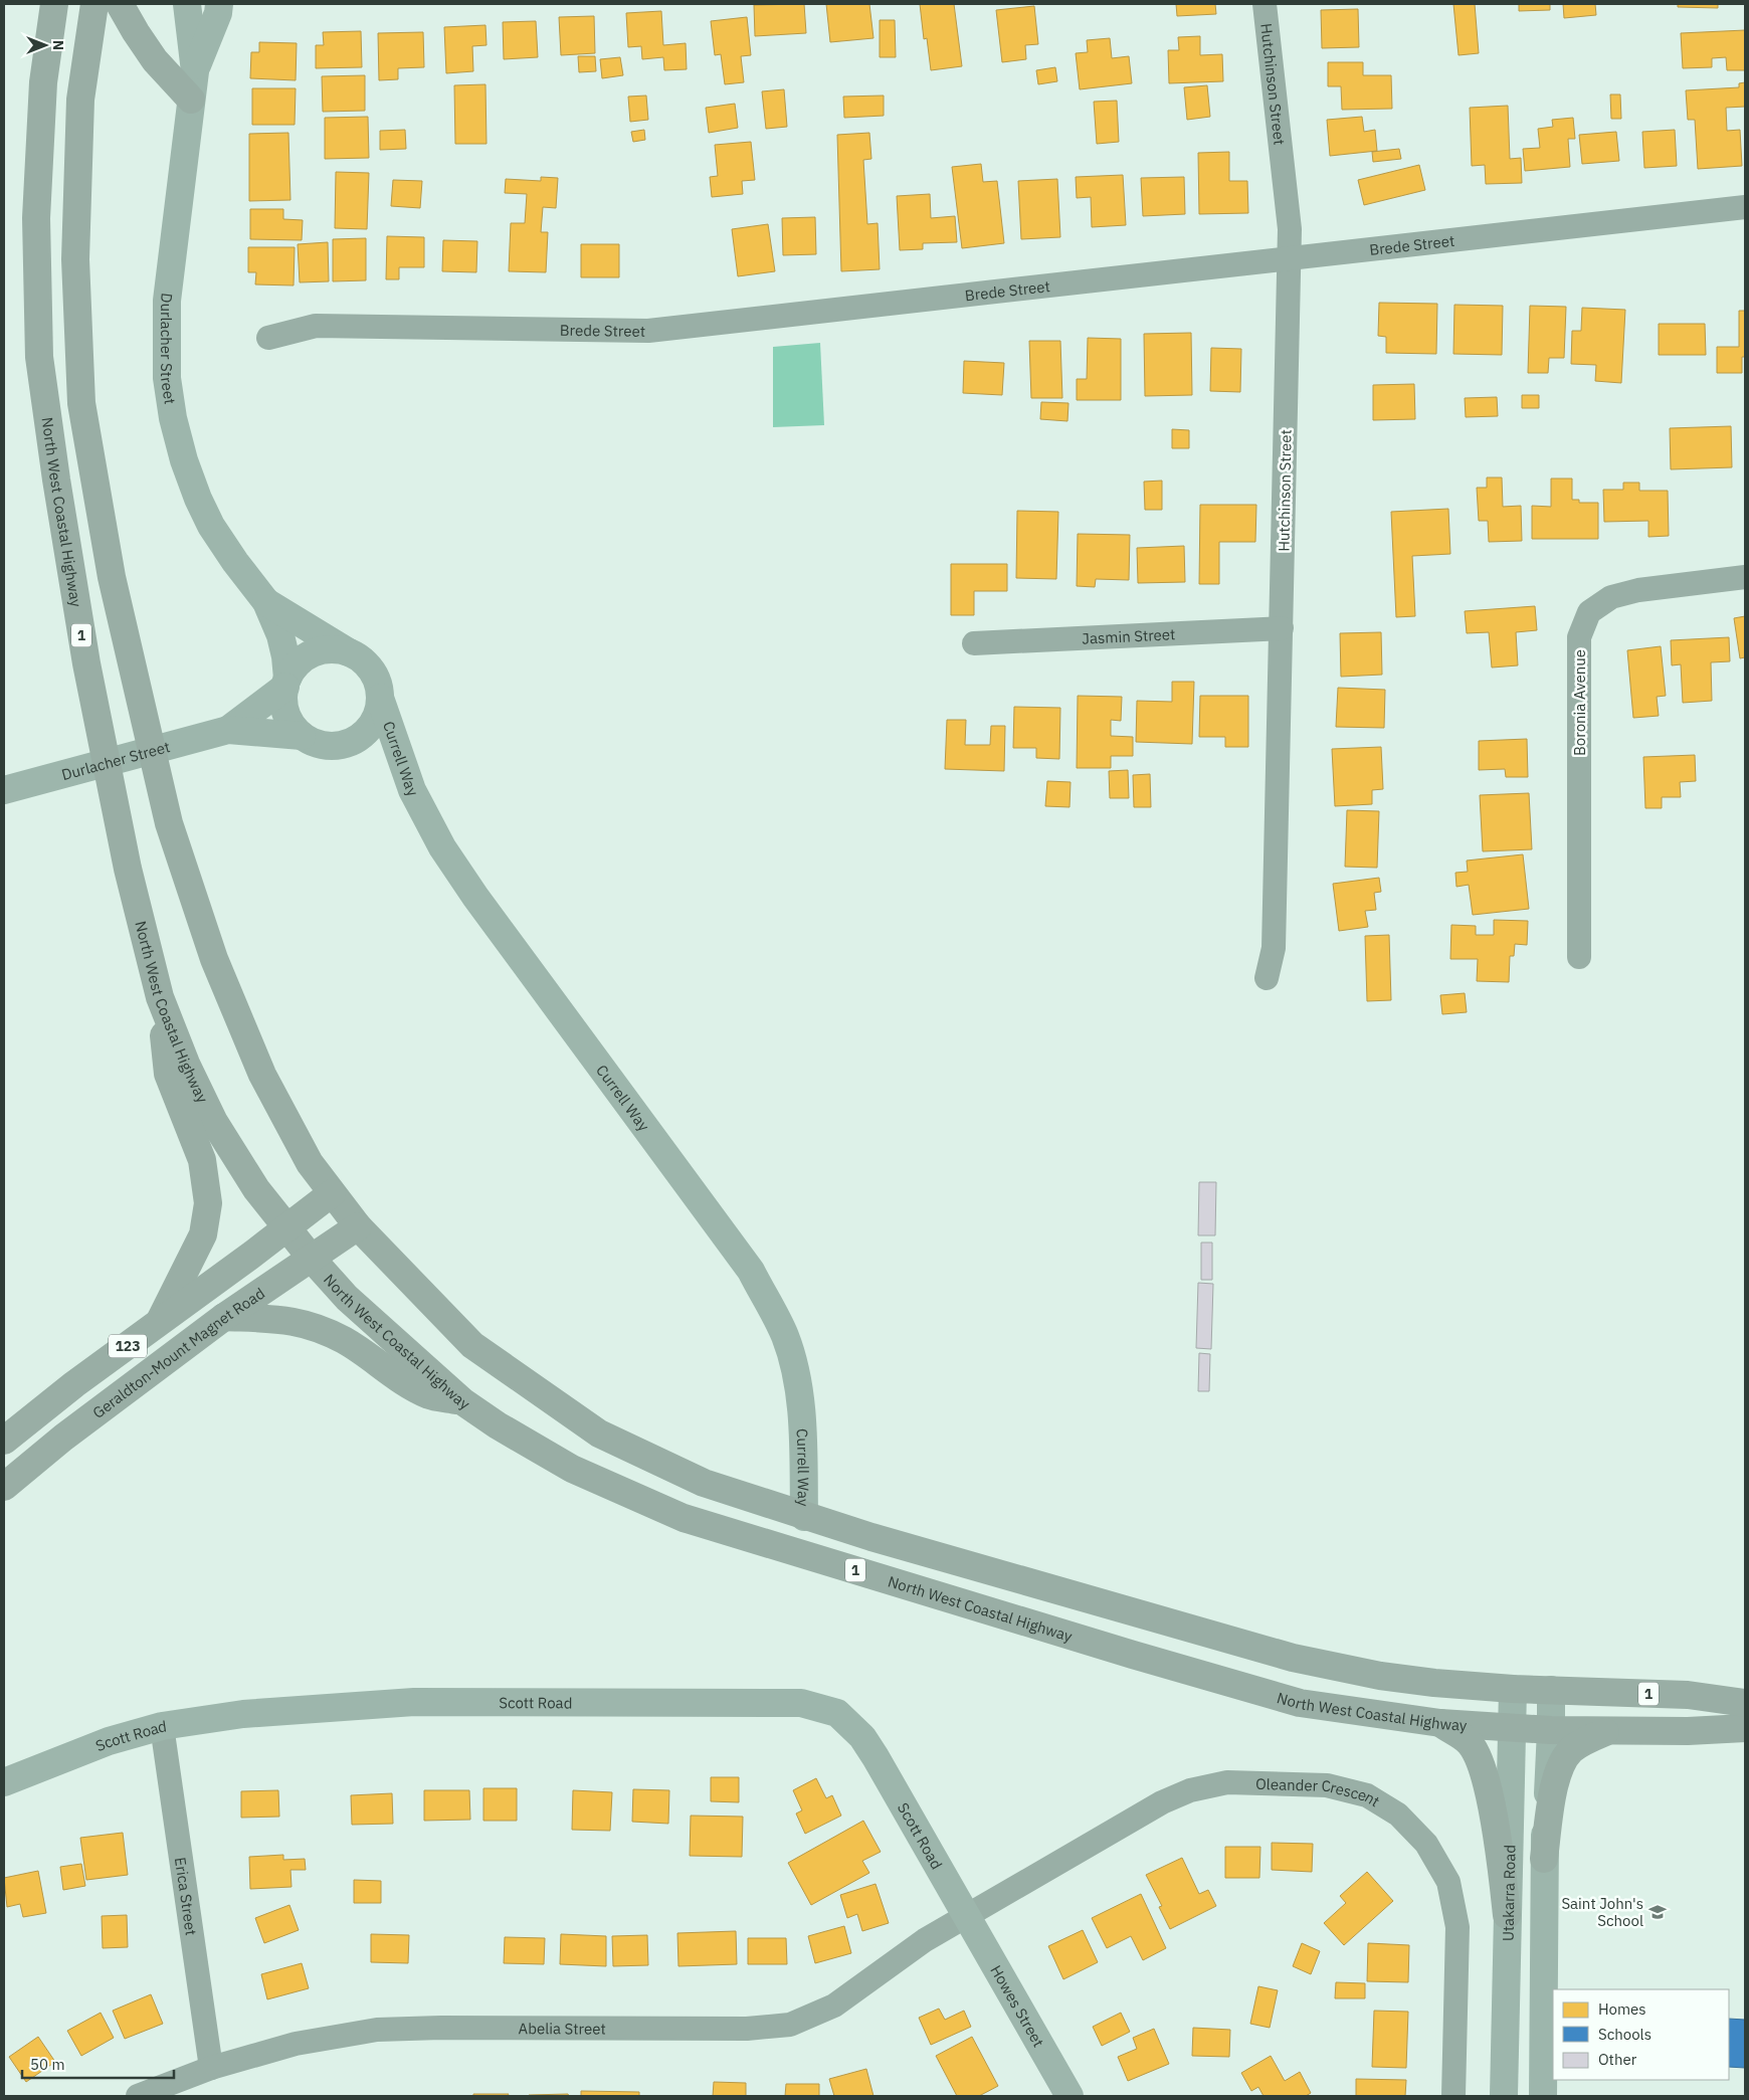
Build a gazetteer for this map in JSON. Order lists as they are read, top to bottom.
{
  "streets": {
    "highway": [
      "North West Coastal Highway",
      "1",
      "123",
      "Geraldton-Mount Magnet Road"
    ],
    "street": [
      "Hutchinson Street",
      "Brede Street",
      "Durlacher Street",
      "Jasmin Street",
      "Boronia Avenue",
      "Currell Way",
      "Scott Road",
      "Oleander Crescent",
      "Utakarra Road",
      "Erica Street",
      "Howes Street",
      "Abelia Street"
    ]
  },
  "crossings": [
    ["Hutchinson Street", "Brede Street"],
    ["Hutchinson Street", "Jasmin Street"],
    ["Durlacher Street", "Currell Way"],
    ["North West Coastal Highway", "123"],
    ["North West Coastal Highway", "Geraldton-Mount Magnet Road"],
    ["North West Coastal Highway", "Utakarra Road"],
    ["1", "Currell Way"],
    ["1", "123"],
    ["1", "Geraldton-Mount Magnet Road"],
    ["1", "Utakarra Road"],
    ["Scott Road", "Oleander Crescent"],
    ["Scott Road", "Erica Street"],
    ["Scott Road", "Howes Street"],
    ["Scott Road", "Abelia Street"],
    ["Oleander Crescent", "Howes Street"],
    ["Oleander Crescent", "Abelia Street"],
    ["Erica Street", "Abelia Street"],
    ["Howes Street", "Abelia Street"]
  ],
  "places": {
    "school or university": ["Saint John's School"]
  },
  "legend": ["Homes", "Schools", "Other"],
  "scale_bar": "50 m",
  "north": "right"
}
